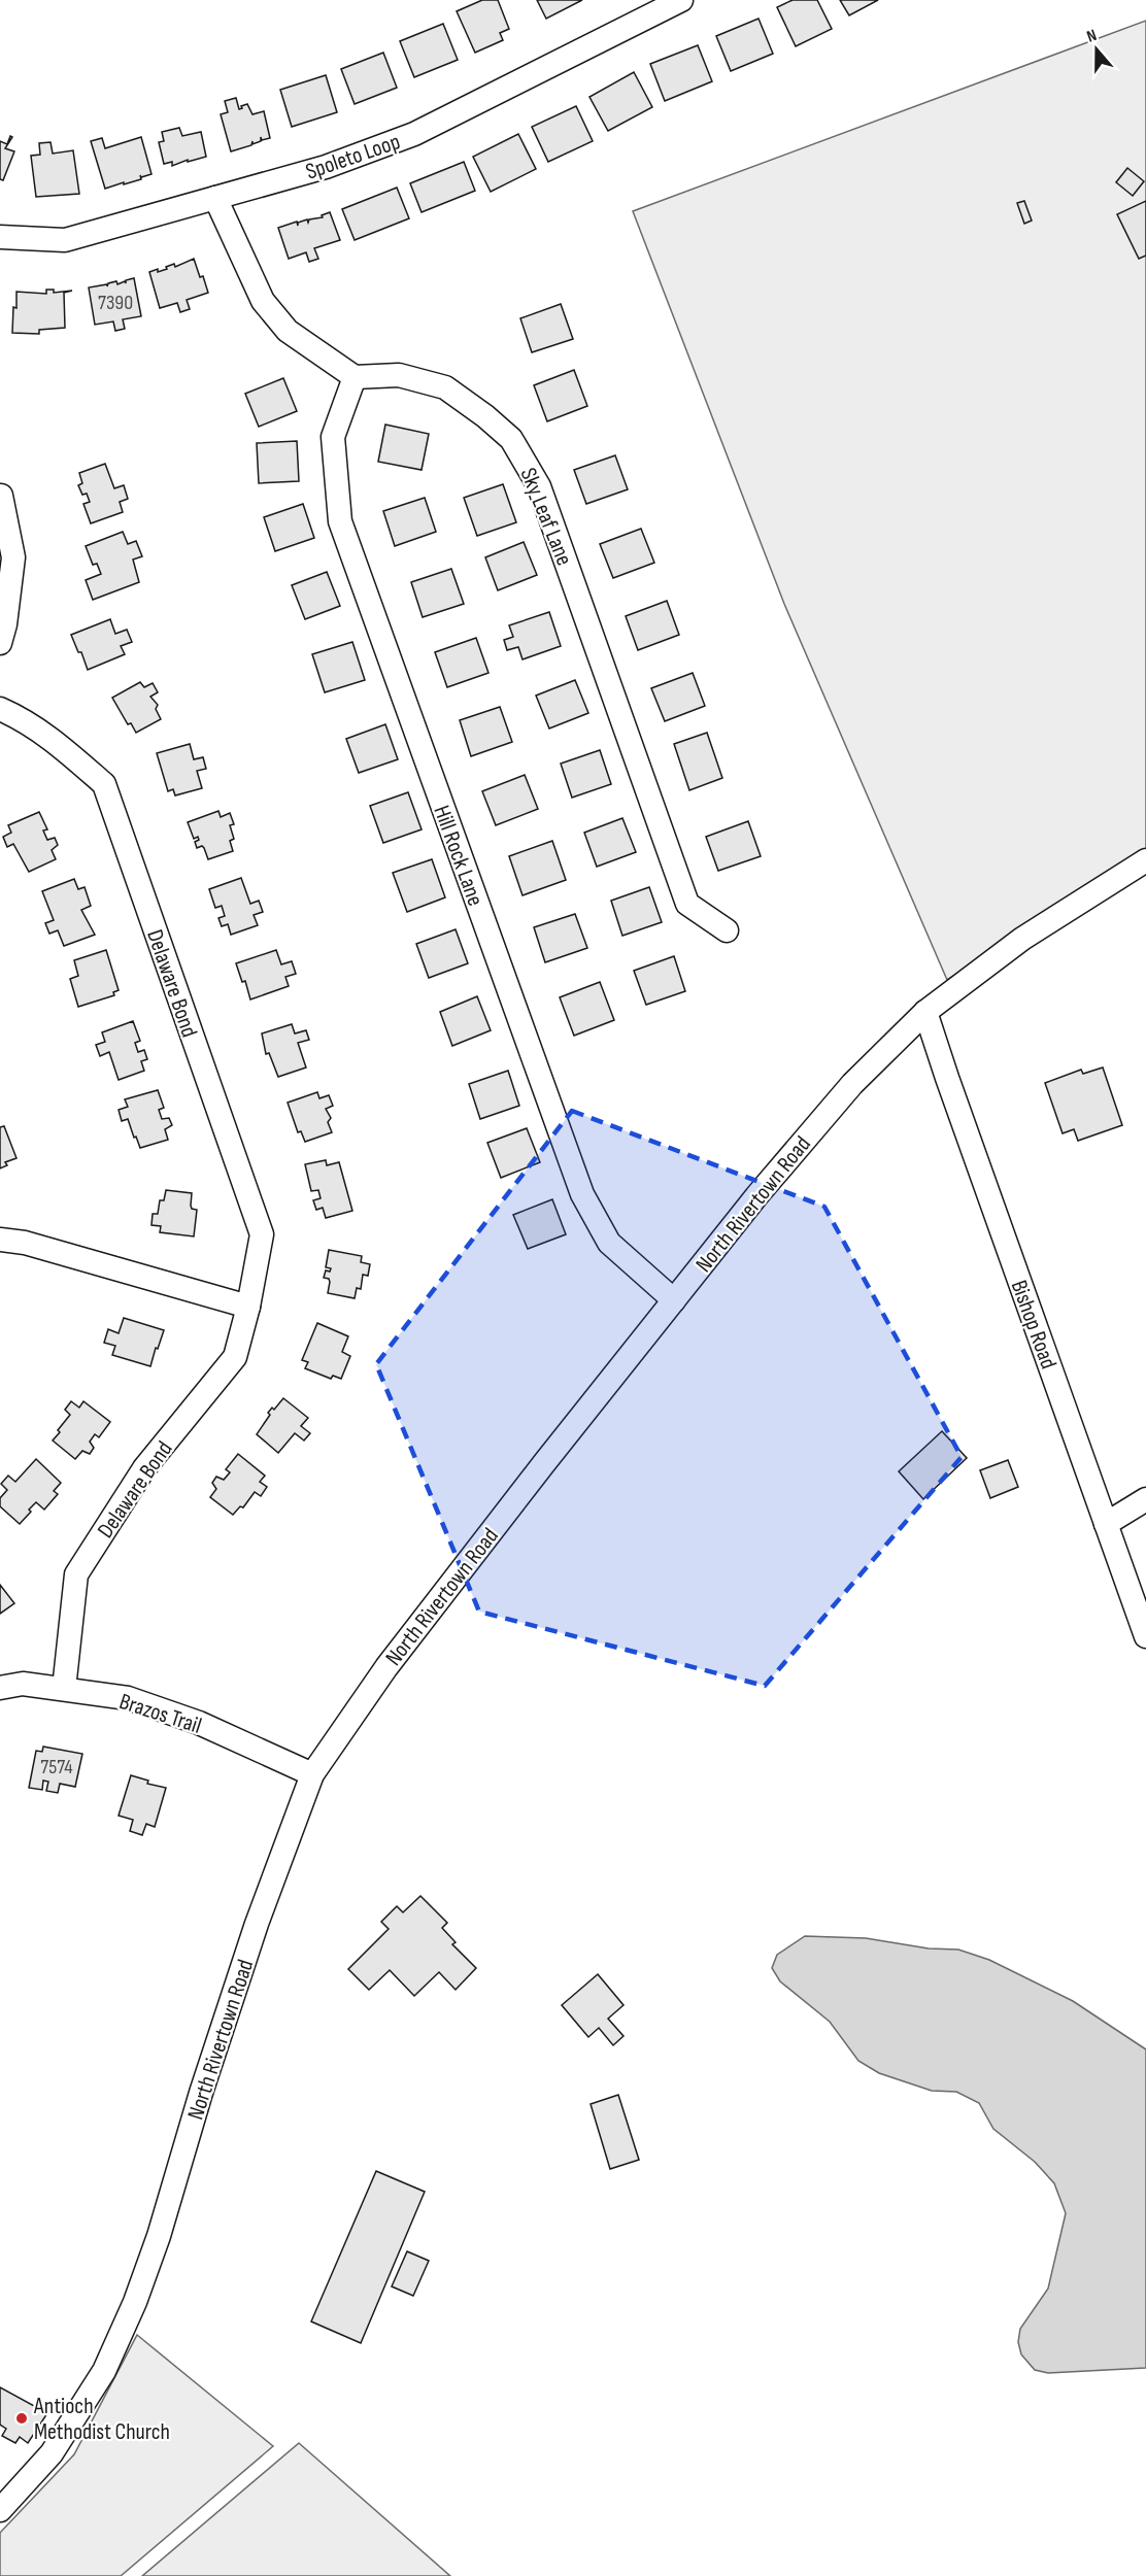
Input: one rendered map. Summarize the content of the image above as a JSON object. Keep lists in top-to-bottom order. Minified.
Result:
{"streets":{"street":["Spoleto Loop","Sky Leaf Lane","Hill Rock Lane","Delaware Bond","North Rivertown Road","Bishop Road","Brazos Trail"]},"crossings":[["Sky Leaf Lane","Hill Rock Lane"],["Hill Rock Lane","North Rivertown Road"],["Delaware Bond","Brazos Trail"],["North Rivertown Road","Bishop Road"],["North Rivertown Road","Brazos Trail"]],"places":["Antioch Methodist Church"],"house_numbers":["7390","7574"],"north":"top"}
